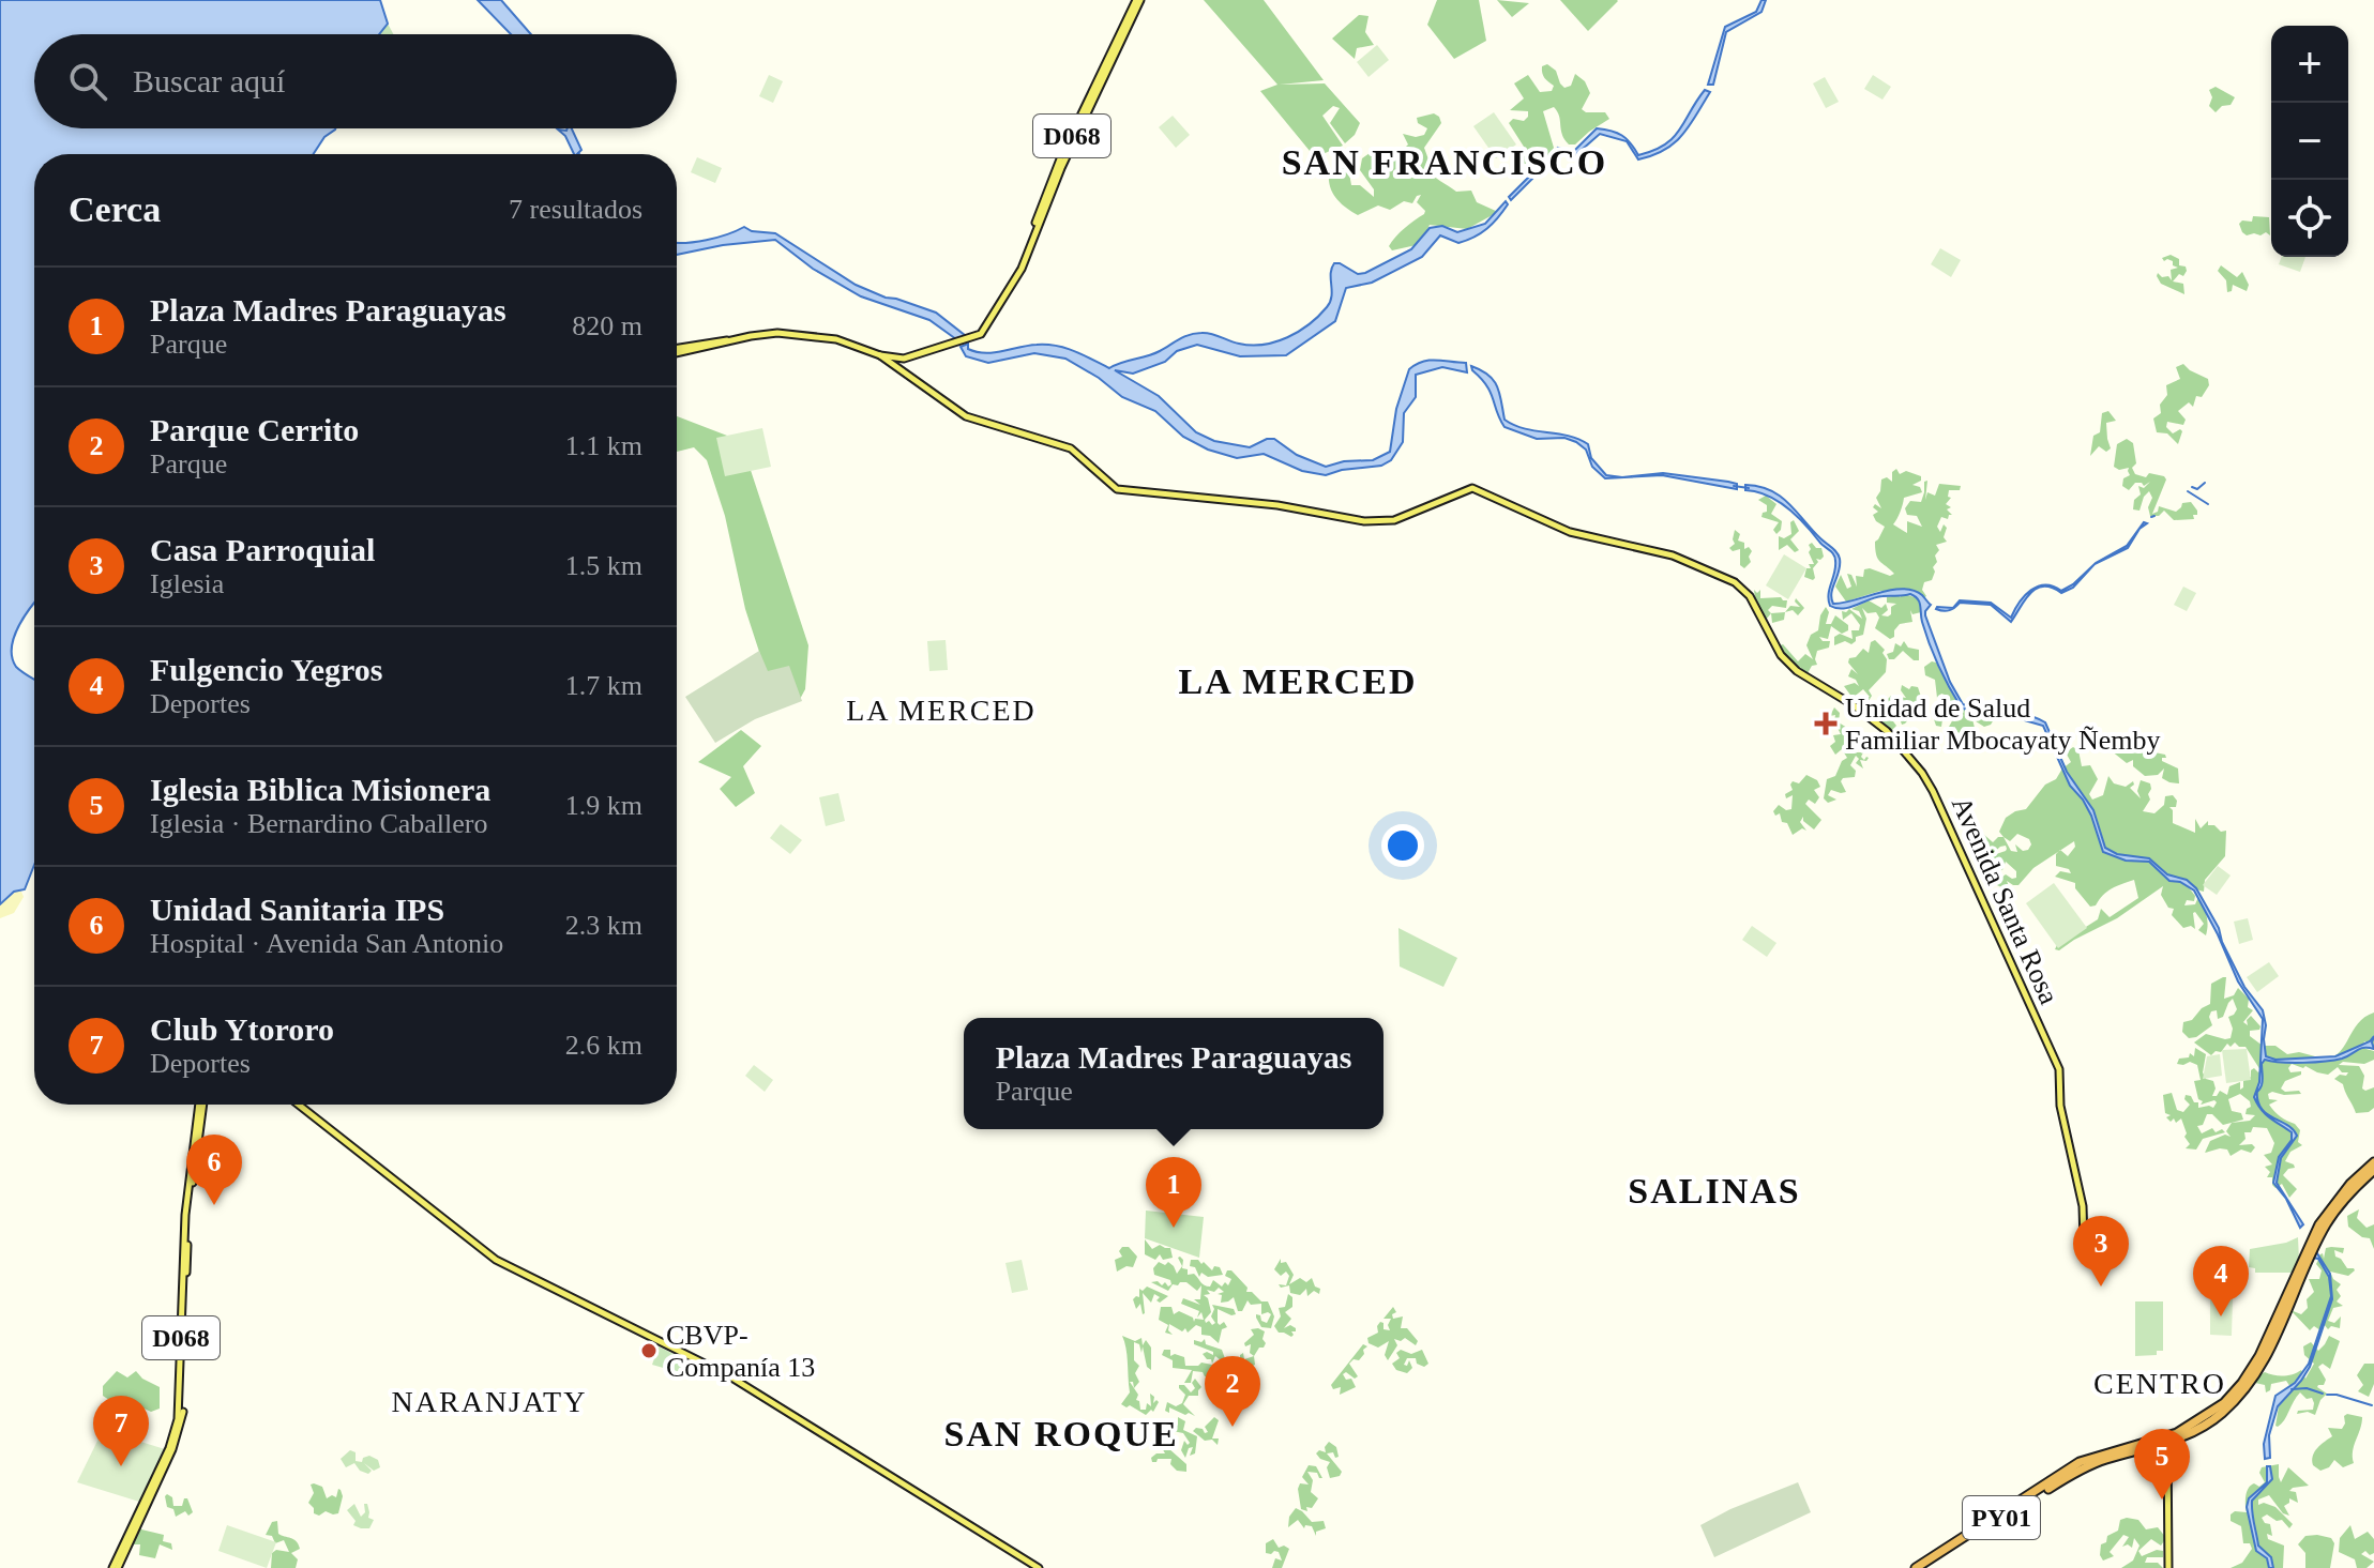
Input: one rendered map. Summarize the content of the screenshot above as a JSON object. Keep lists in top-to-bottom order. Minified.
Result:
{"streets":{"highway":["PY01"],"main road":["D068","Avenida Santa Rosa"]},"crossings":[["D068","Avenida Santa Rosa"]],"districts":["SAN FRANCISCO","LA MERCED","LA MERCED","SALINAS","CENTRO","NARANJATY","SAN ROQUE"],"places":{"health":["Unidad de Salud Familiar Mbocayaty Ñemby"],"other":["CBVP- Companía 13"]},"page":{"map_buttons":["+","−"],"search":"Buscar aquí","heading":["Cerca","7 resultados"],"list":[{"mark":"1","name":"Plaza Madres Paraguayas","note":"Parque","value":"820 m"},{"mark":"2","name":"Parque Cerrito","note":"Parque","value":"1.1 km"},{"mark":"3","name":"Casa Parroquial","note":"Iglesia","value":"1.5 km"},{"mark":"4","name":"Fulgencio Yegros","note":"Deportes","value":"1.7 km"},{"mark":"5","name":"Iglesia Biblica Misionera","note":"Iglesia · Bernardino Caballero","value":"1.9 km"},{"mark":"6","name":"Unidad Sanitaria IPS","note":"Hospital · Avenida San Antonio","value":"2.3 km"},{"mark":"7","name":"Club Ytororo","note":"Deportes","value":"2.6 km"}],"popup":["Plaza Madres Paraguayas","Parque"],"pins":["6","1","3","4","2","7","5"]}}
